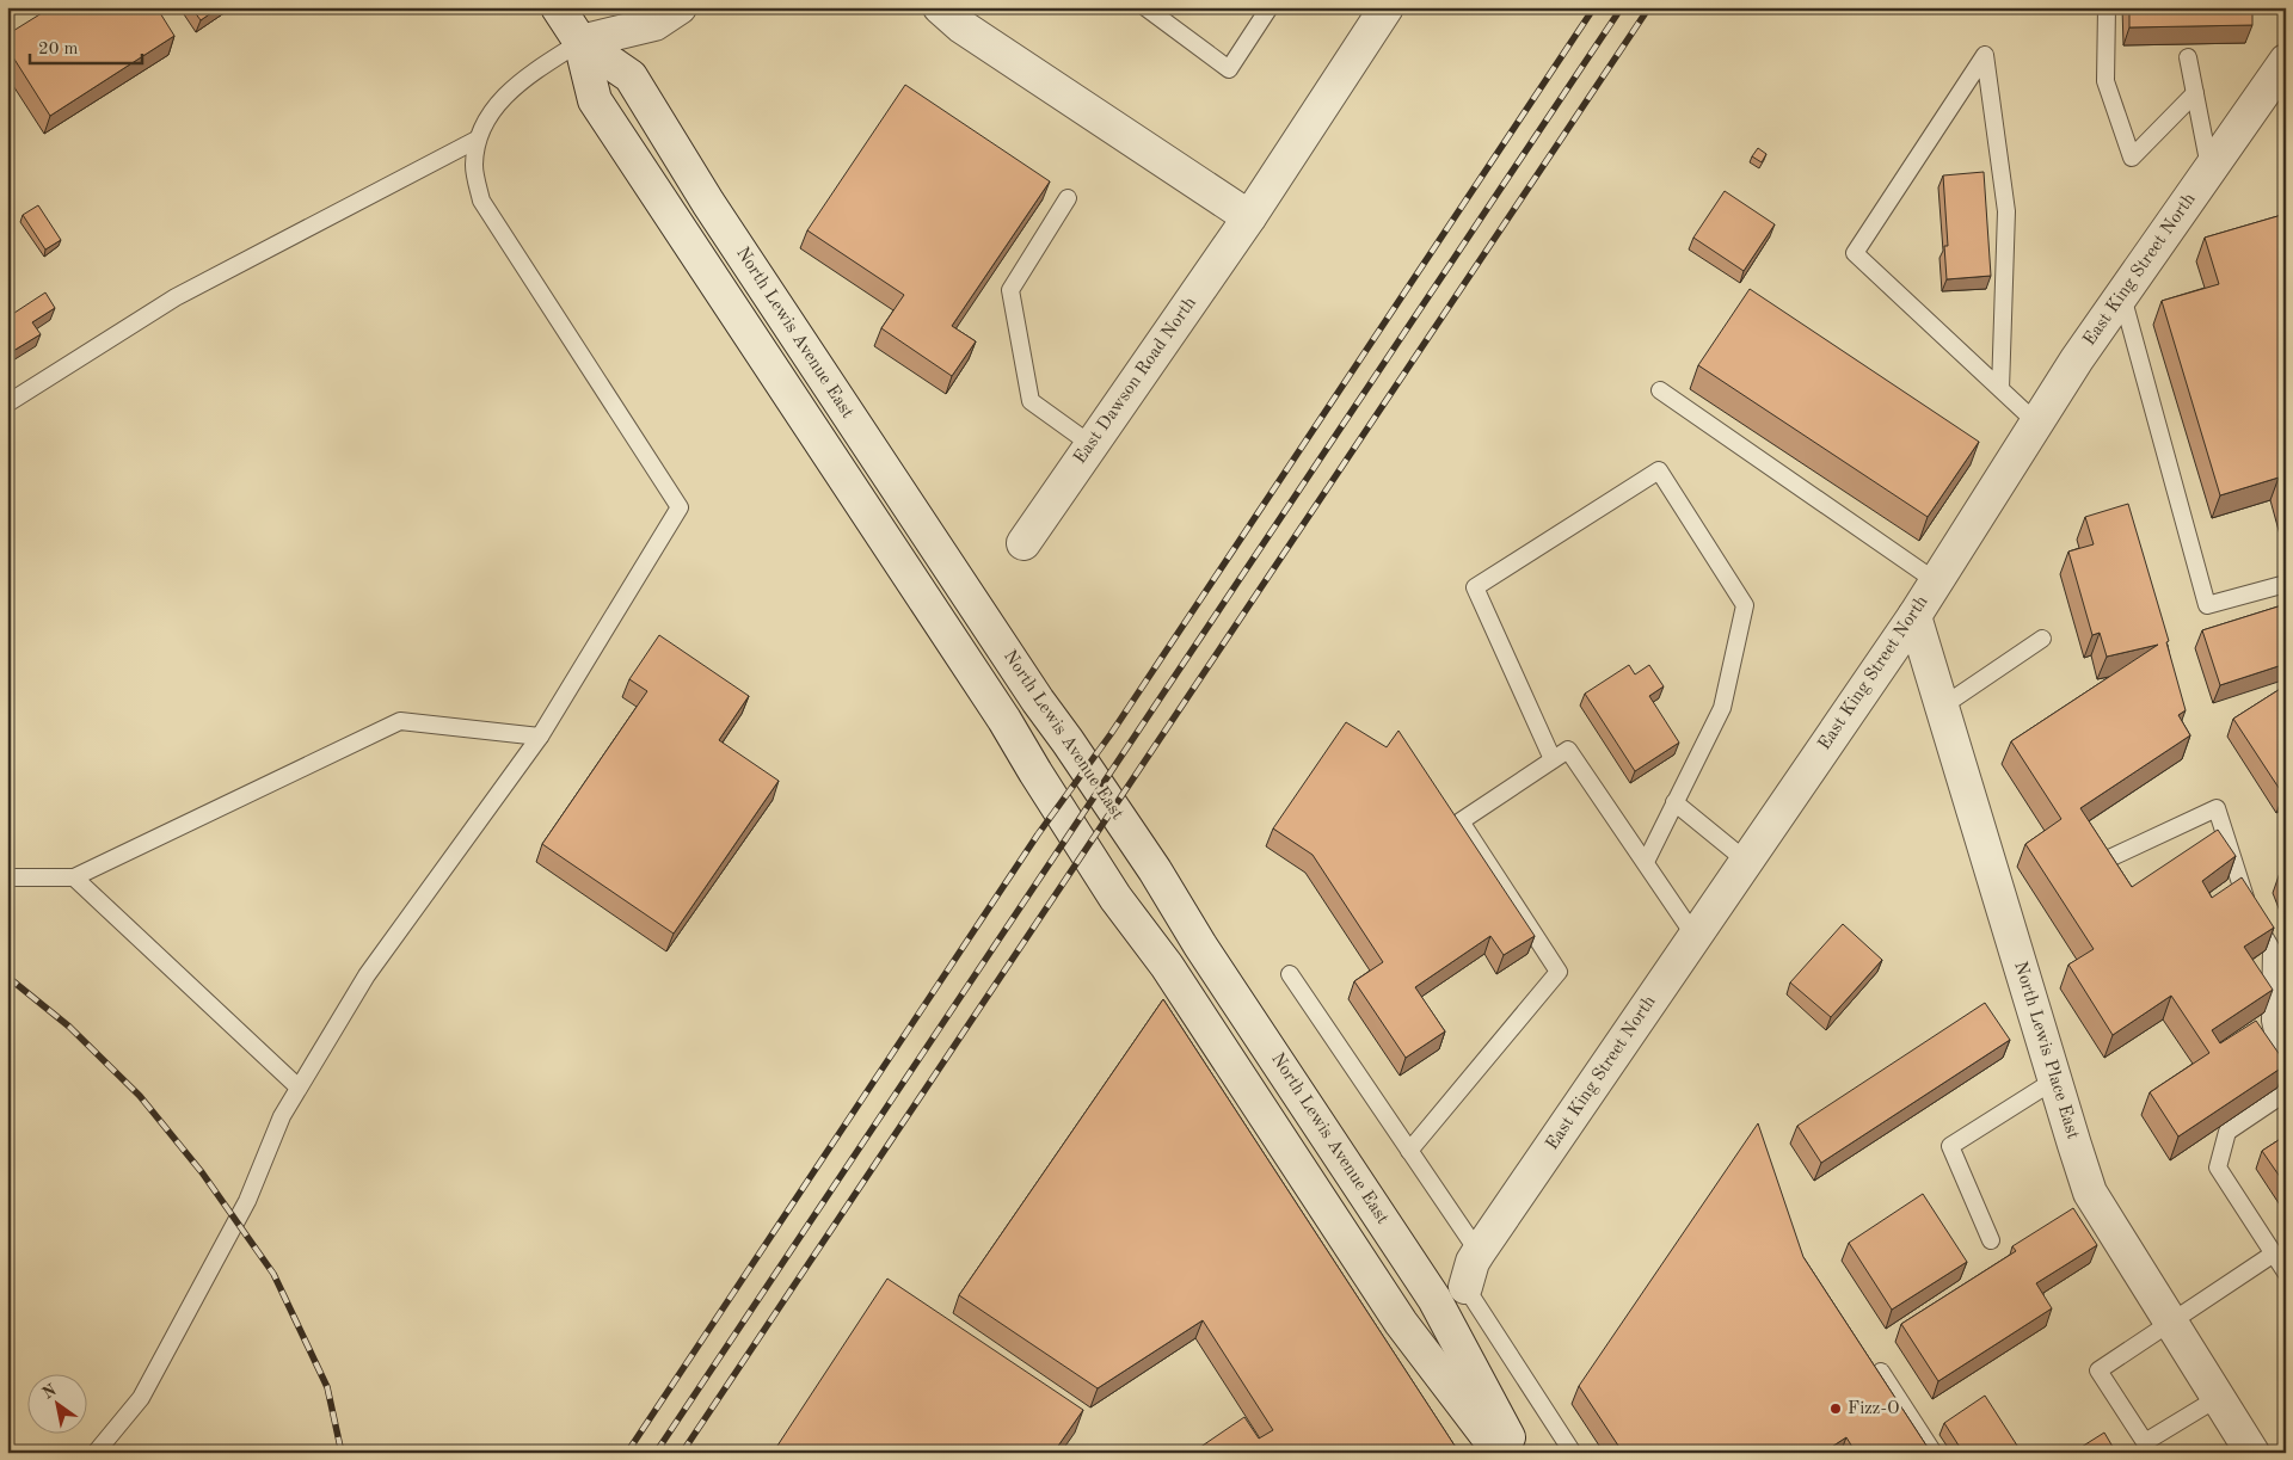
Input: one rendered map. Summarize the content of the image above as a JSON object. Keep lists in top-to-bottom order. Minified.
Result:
{"streets":{"street":["East King Street North","North Lewis Avenue East","East Dawson Road North","North Lewis Place East"]},"crossings":[["East King Street North","North Lewis Place East"]],"places":["Fizz-O"],"scale_bar":"20 m","north":"top left"}
